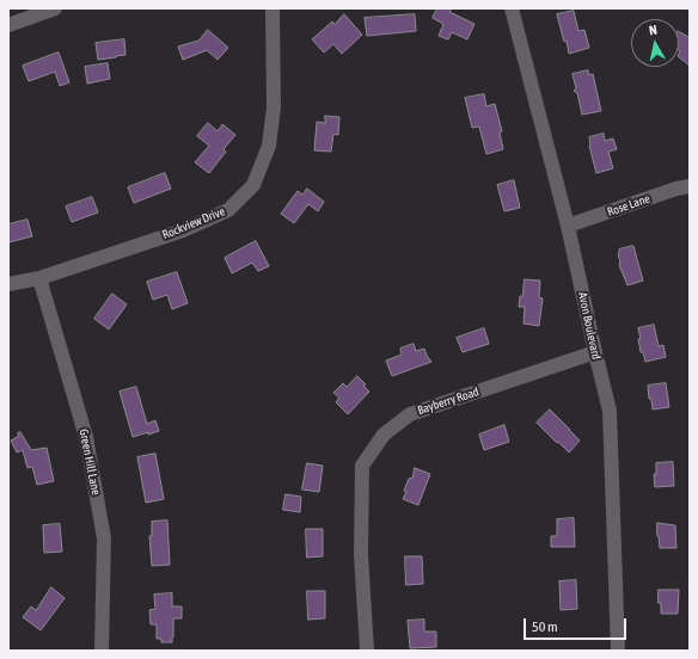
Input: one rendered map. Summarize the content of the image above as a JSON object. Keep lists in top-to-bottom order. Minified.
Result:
{"streets":{"street":["Rose Lane","Rockview Drive","Avon Boulevard","Bayberry Road","Green Hill Lane"]},"crossings":[["Rose Lane","Avon Boulevard"],["Rockview Drive","Green Hill Lane"],["Avon Boulevard","Bayberry Road"]],"scale_bar":"50 m","north":"top"}
